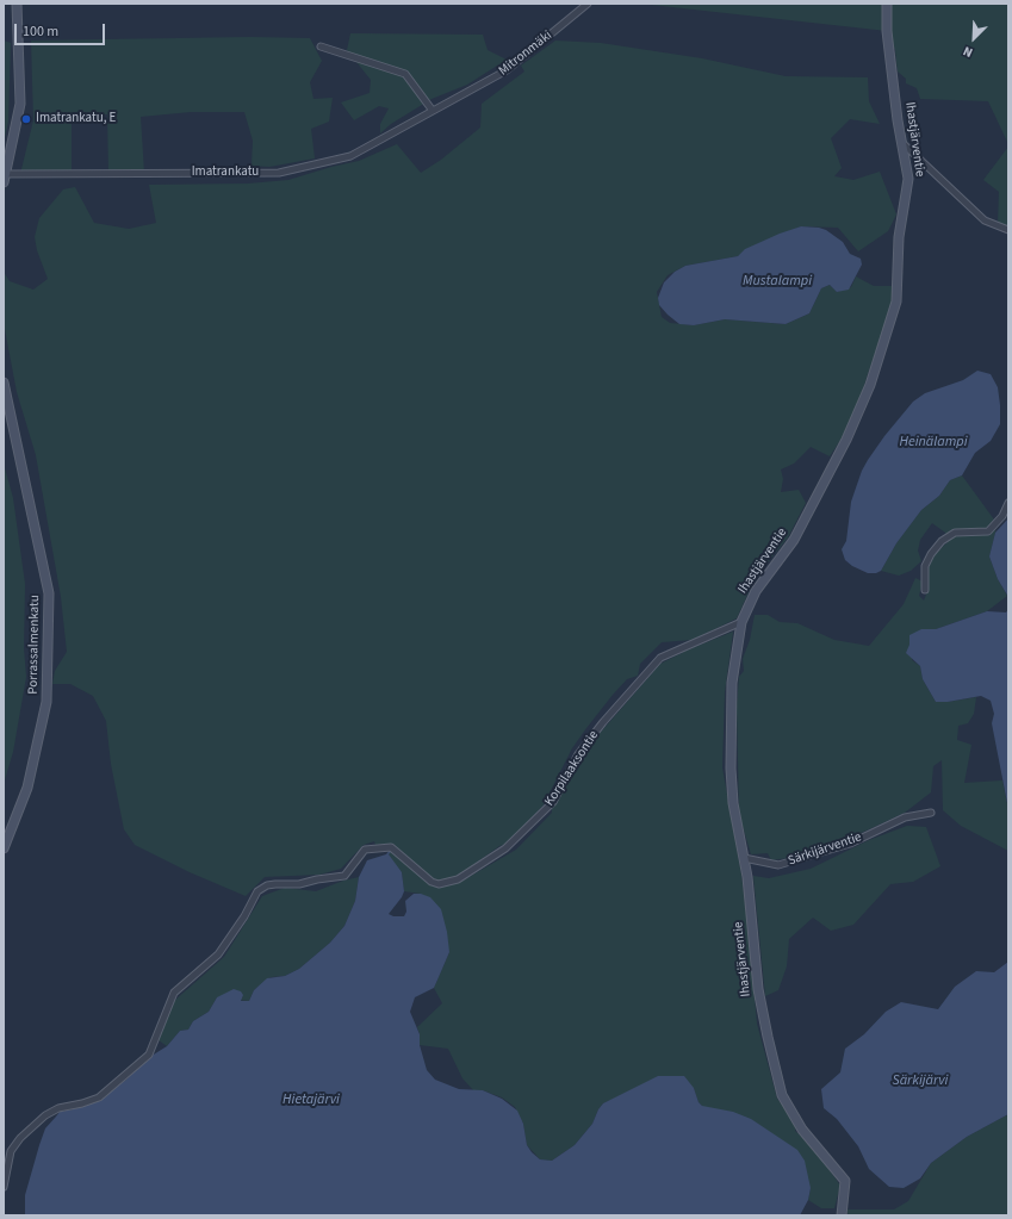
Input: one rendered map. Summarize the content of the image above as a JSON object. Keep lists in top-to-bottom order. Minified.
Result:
{"streets":{"street":["Mitronmäki","Ihastjärventie","Imatrankatu","Porrassalmenkatu","Korpilaaksontie","Särkijärventie"]},"crossings":[["Mitronmäki","Imatrankatu"],["Ihastjärventie","Korpilaaksontie"],["Ihastjärventie","Särkijärventie"]],"water":["Mustalampi","Heinälampi","Särkijärvi","Hietajärvi"],"places":["Imatrankatu, E"],"scale_bar":"100 m","north":"bottom left"}
